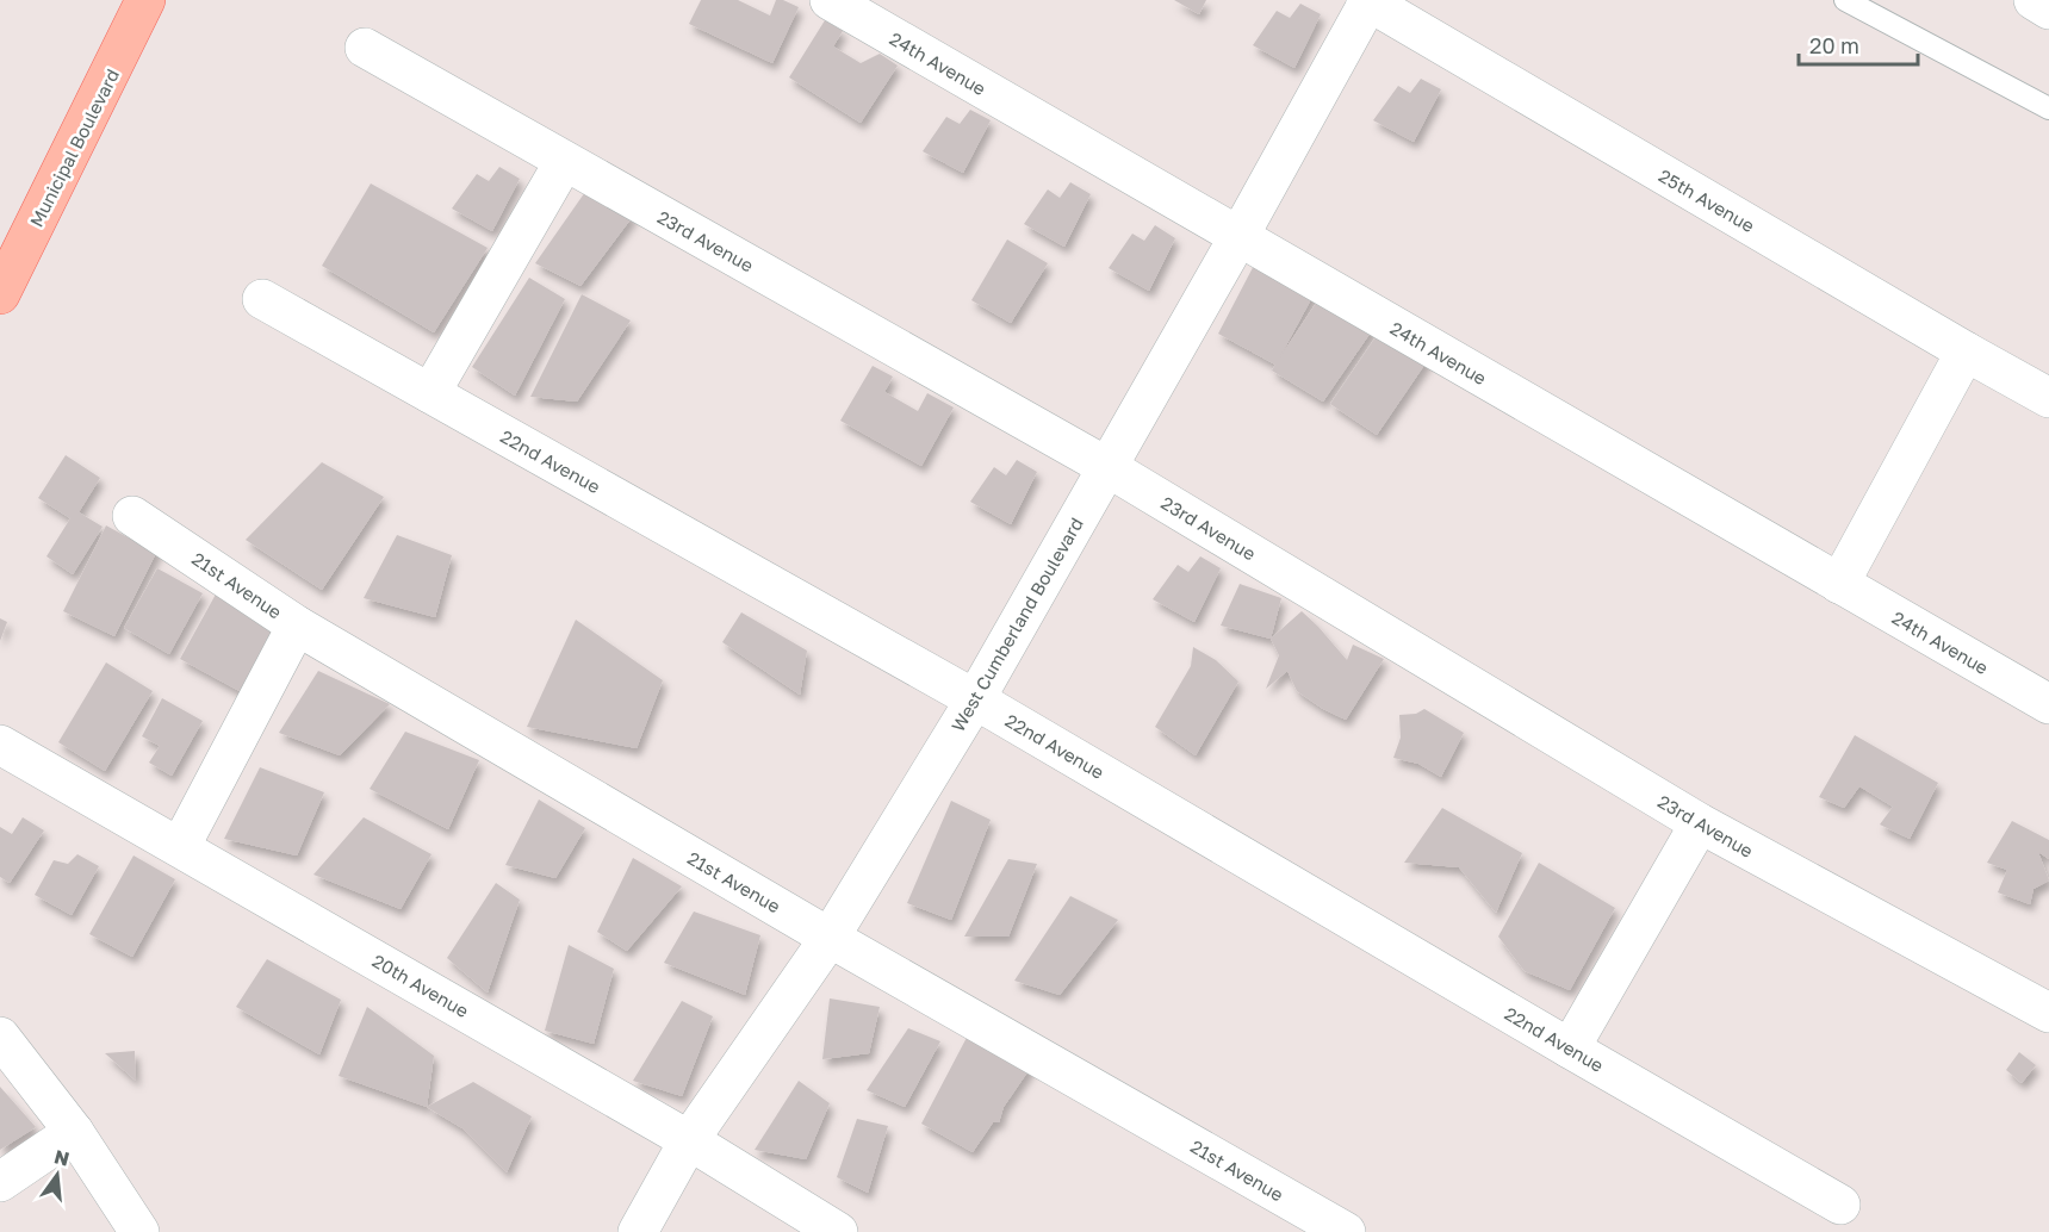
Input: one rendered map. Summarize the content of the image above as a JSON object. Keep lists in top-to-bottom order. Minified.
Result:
{"streets":{"main road":["Municipal Boulevard"],"street":["24th Avenue","25th Avenue","23rd Avenue","22nd Avenue","21st Avenue","West Cumberland Boulevard","20th Avenue"]},"crossings":[["24th Avenue","West Cumberland Boulevard"],["25th Avenue","West Cumberland Boulevard"],["23rd Avenue","West Cumberland Boulevard"],["22nd Avenue","West Cumberland Boulevard"],["21st Avenue","West Cumberland Boulevard"],["West Cumberland Boulevard","20th Avenue"]],"scale_bar":"20 m","north":"top"}
